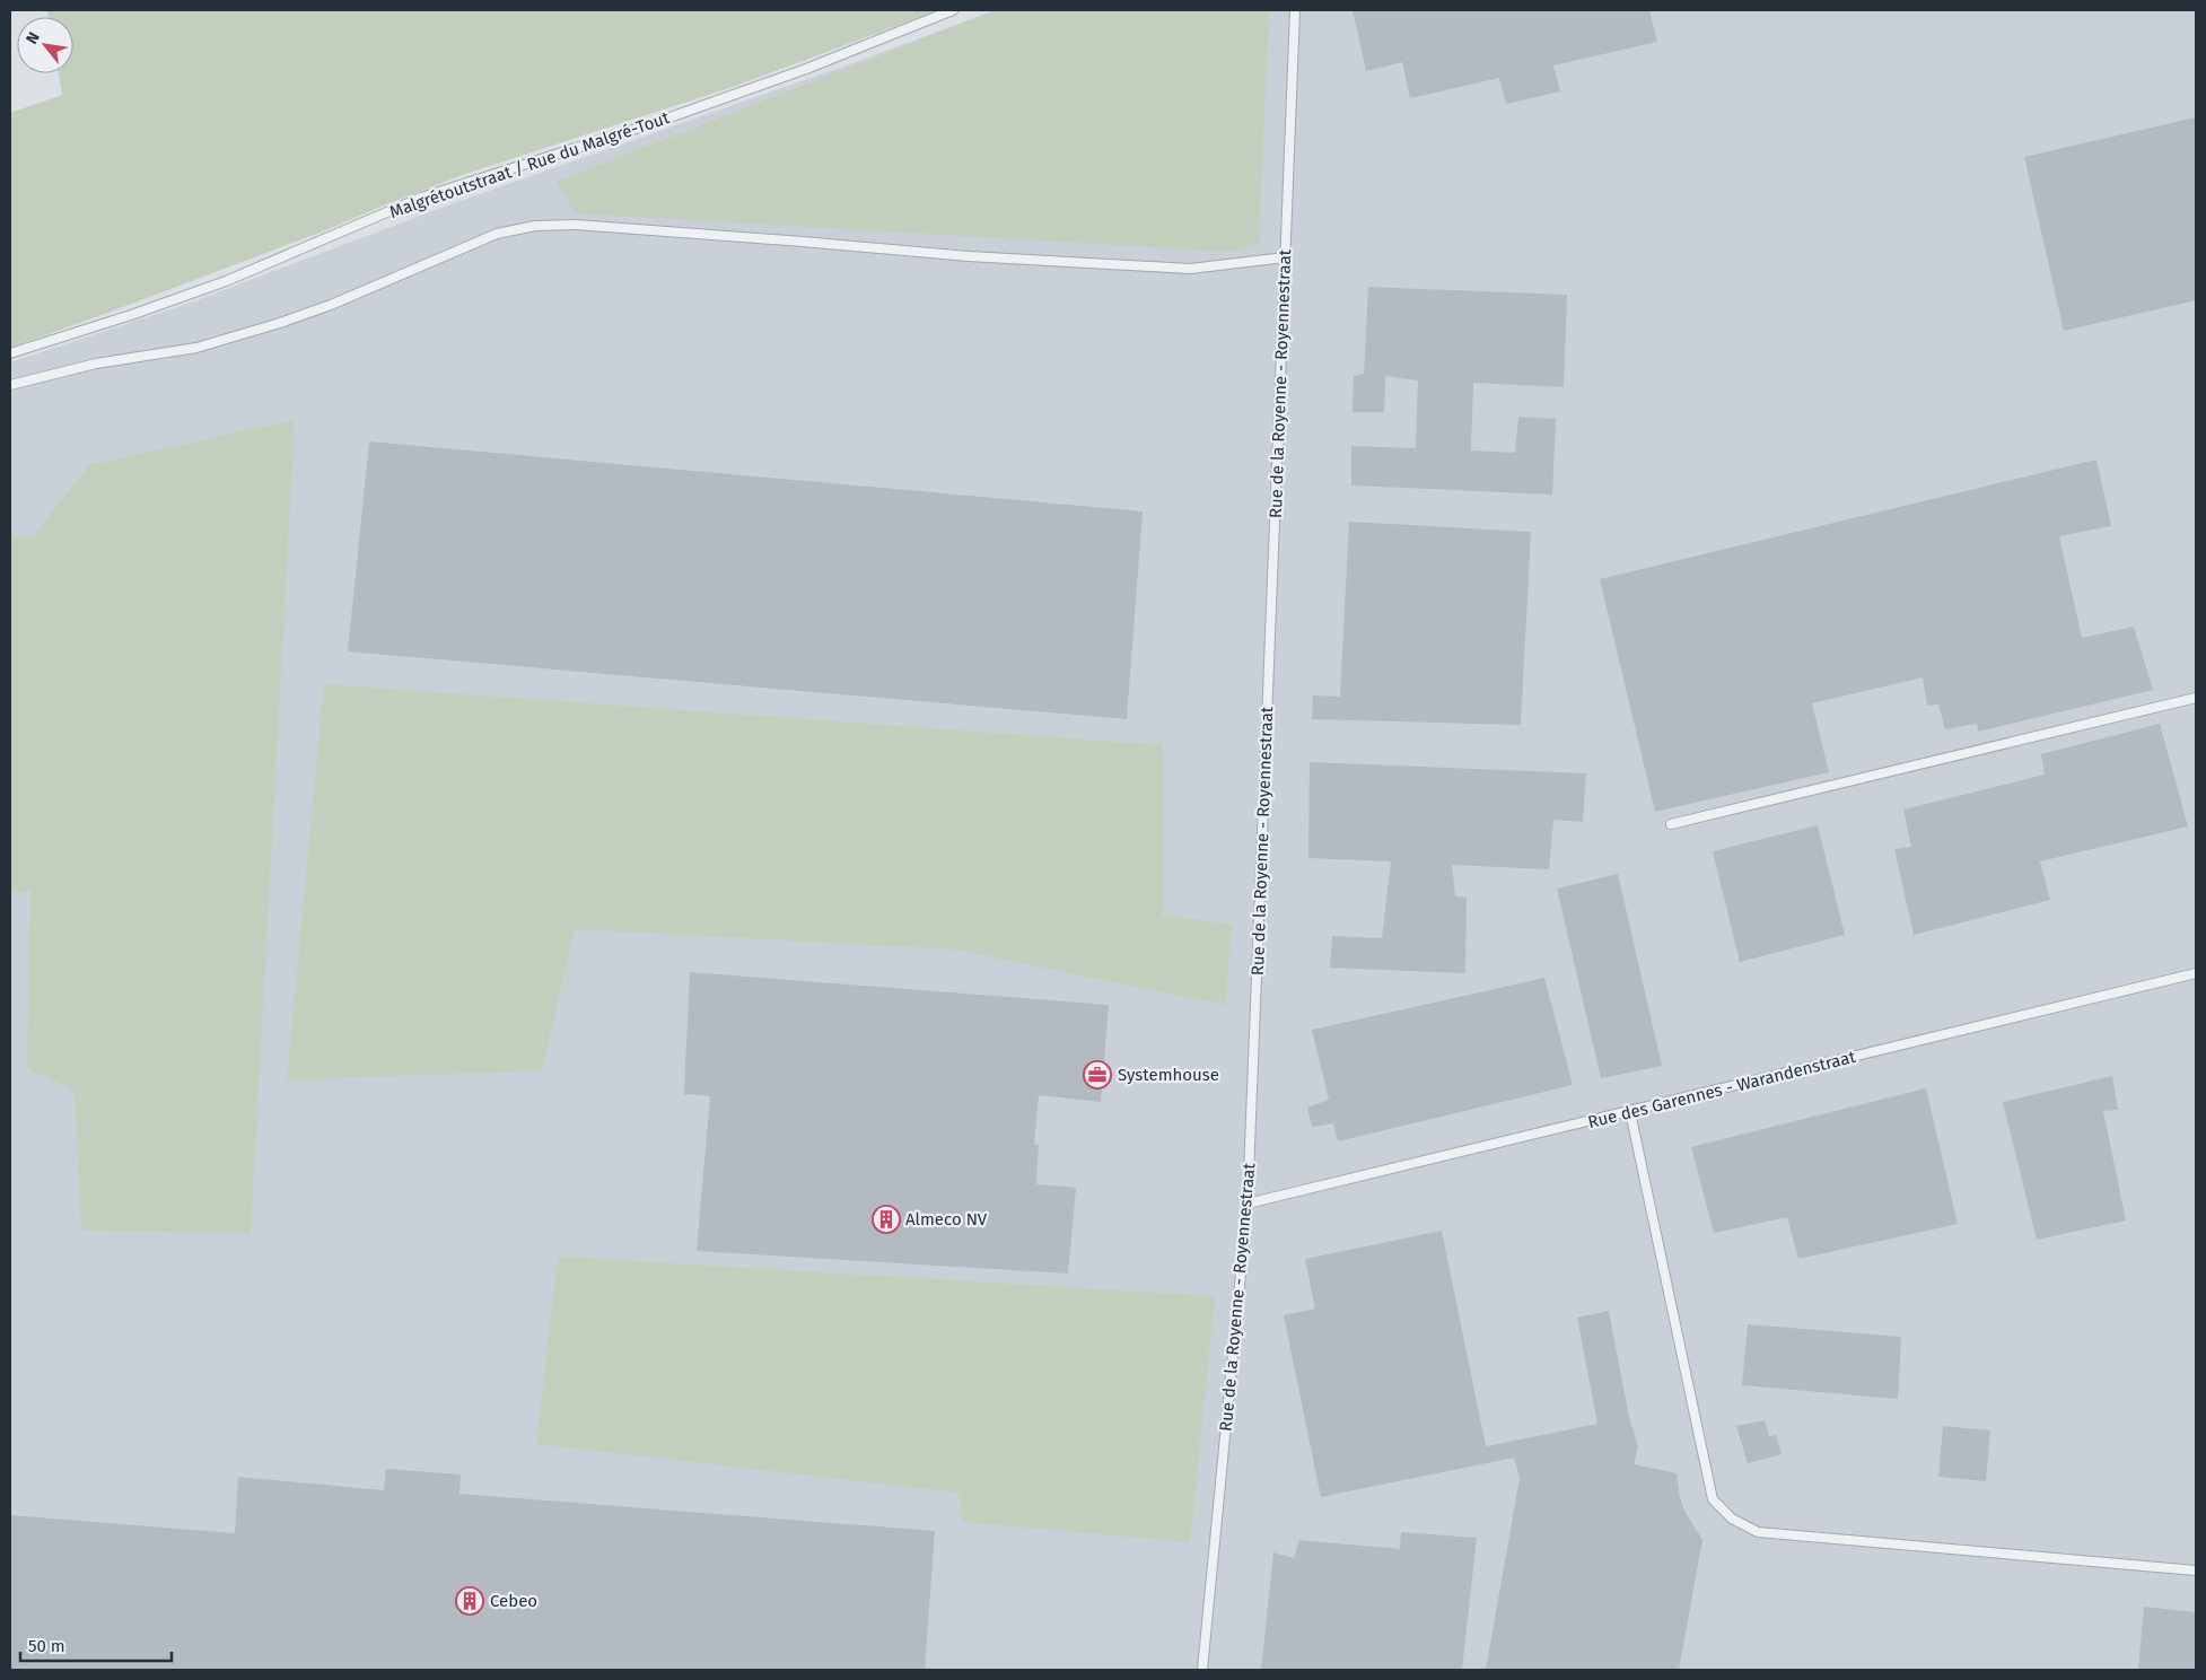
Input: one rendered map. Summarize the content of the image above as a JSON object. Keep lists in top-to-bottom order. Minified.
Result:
{"streets":{"lane":["Malgrétoutstraat / Rue du Malgré-Tout","Rue de la Royenne - Royennestraat","Rue des Garennes - Warandenstraat"]},"crossings":[["Rue de la Royenne - Royennestraat","Rue des Garennes - Warandenstraat"]],"places":{"office":["Systemhouse"],"building":["Almeco NV","Cebeo"]},"scale_bar":"50 m","north":"top left"}
